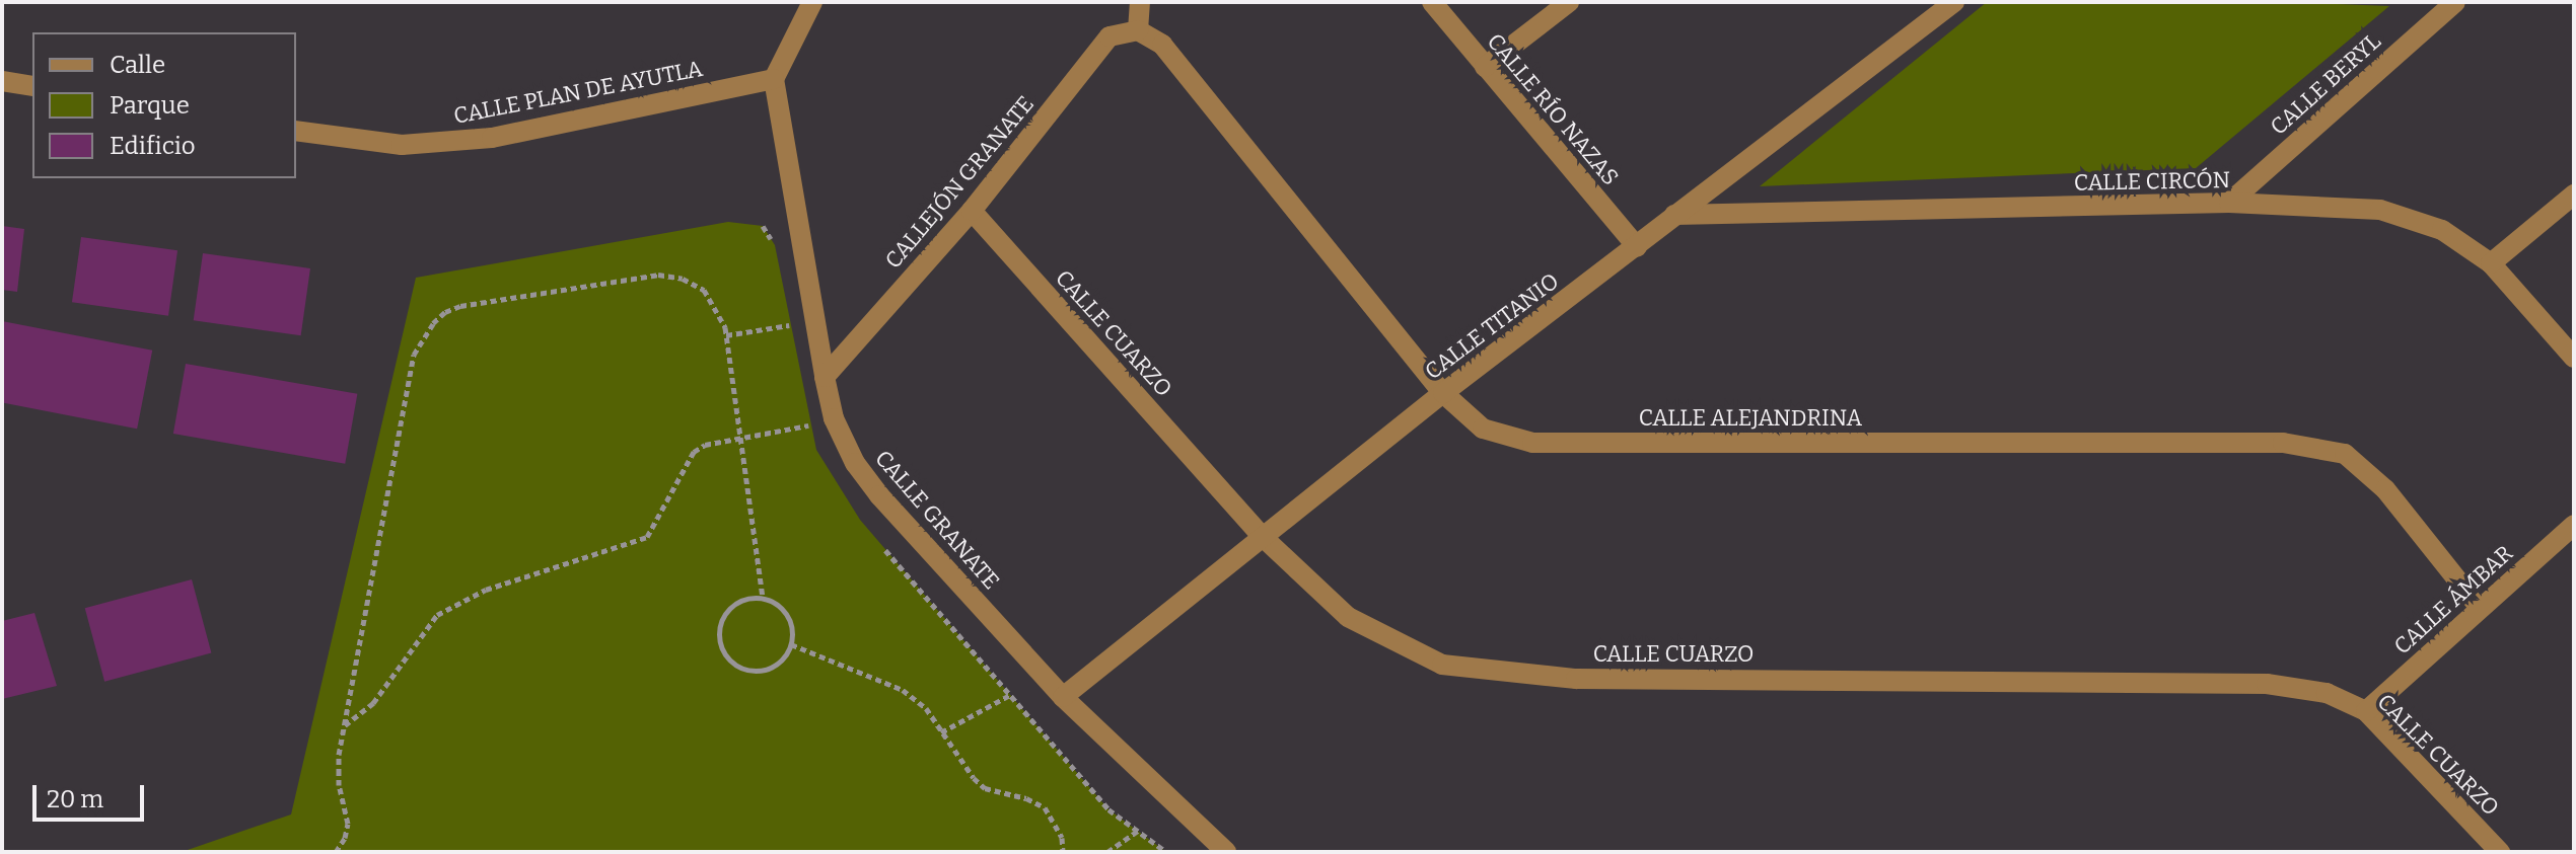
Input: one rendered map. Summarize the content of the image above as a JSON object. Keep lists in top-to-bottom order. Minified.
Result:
{"streets":{"street":["CALLE BERYL","CALLE PLAN DE AYUTLA","CALLE RÍO NAZAS","CALLE CIRCÓN","CALLEJÓN GRANATE","CALLE TITANIO","CALLE CUARZO","CALLE ALEJANDRINA","CALLE GRANATE","CALLE ÁMBAR"]},"crossings":[["CALLE BERYL","CALLE CIRCÓN"],["CALLE PLAN DE AYUTLA","CALLE GRANATE"],["CALLE RÍO NAZAS","CALLE TITANIO"],["CALLE CIRCÓN","CALLE TITANIO"],["CALLEJÓN GRANATE","CALLE CUARZO"],["CALLEJÓN GRANATE","CALLE ALEJANDRINA"],["CALLEJÓN GRANATE","CALLE GRANATE"],["CALLE TITANIO","CALLE CUARZO"],["CALLE TITANIO","CALLE ALEJANDRINA"],["CALLE TITANIO","CALLE GRANATE"],["CALLE CUARZO","CALLE ÁMBAR"],["CALLE ALEJANDRINA","CALLE ÁMBAR"]],"legend":["Calle","Parque","Edificio"],"scale_bar":"20 m"}
